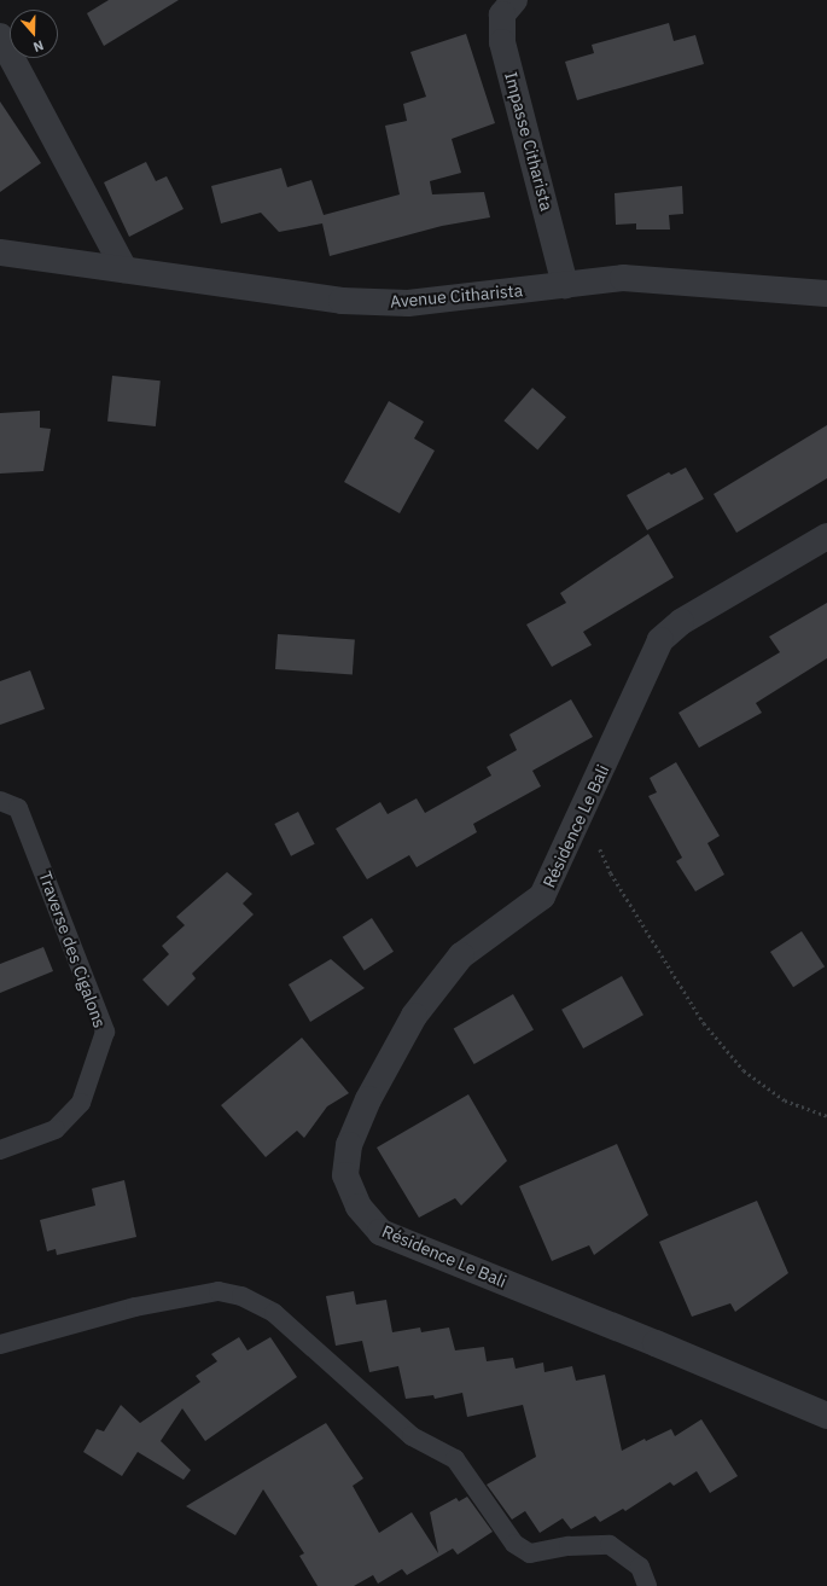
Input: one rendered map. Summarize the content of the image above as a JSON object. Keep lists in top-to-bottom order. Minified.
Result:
{"streets":{"street":["Impasse Citharista","Avenue Citharista","Résidence Le Bali"],"lane":["Traverse des Cigalons"]},"crossings":[["Impasse Citharista","Avenue Citharista"]],"north":"bottom"}
